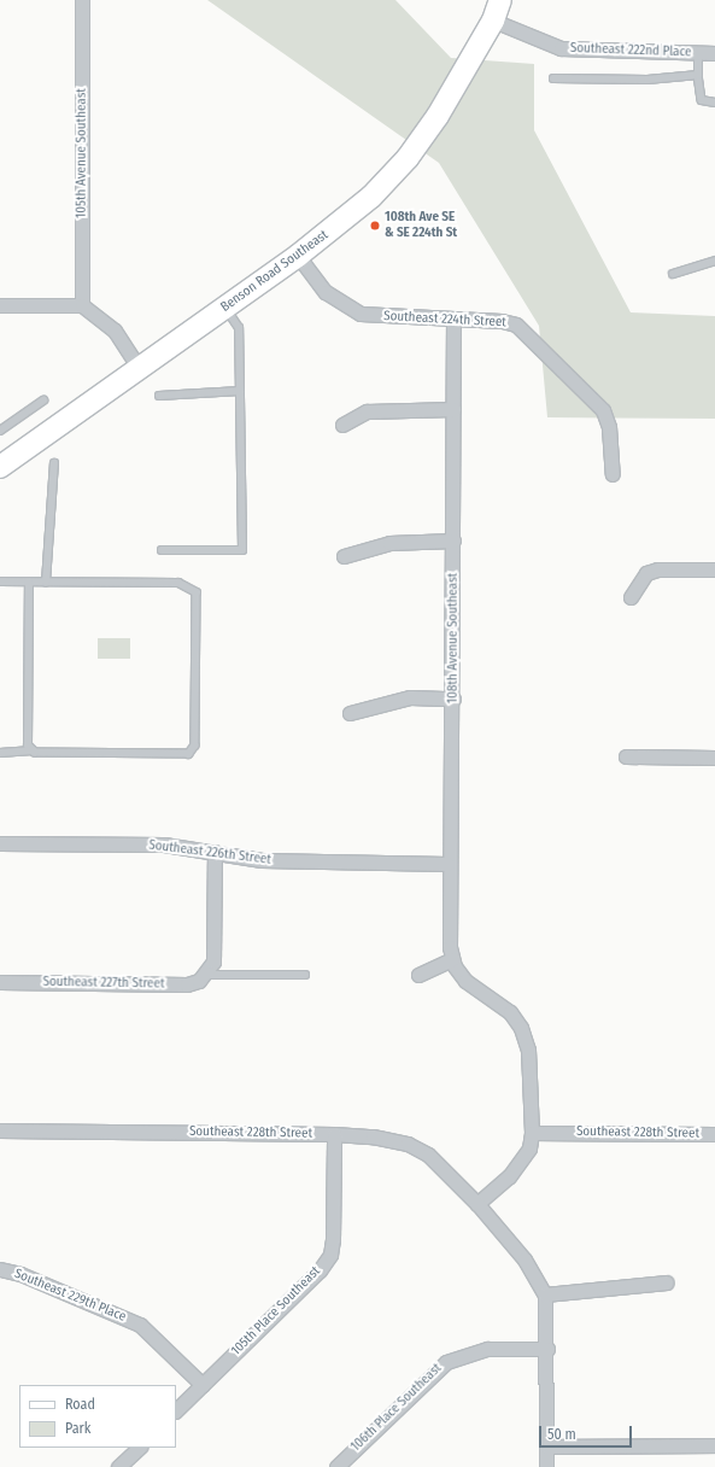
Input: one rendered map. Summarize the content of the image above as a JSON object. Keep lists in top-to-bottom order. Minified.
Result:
{"streets":{"main road":["Benson Road Southeast"],"street":["Southeast 222nd Place","105th Avenue Southeast","Southeast 224th Street","108th Avenue Southeast","Southeast 226th Street","Southeast 227th Street","Southeast 228th Street","Southeast 229th Place","105th Place Southeast","106th Place Southeast"]},"crossings":[["Southeast 222nd Place","Benson Road Southeast"],["Benson Road Southeast","Southeast 224th Street"],["Southeast 224th Street","108th Avenue Southeast"],["108th Avenue Southeast","Southeast 226th Street"],["108th Avenue Southeast","Southeast 228th Street"],["Southeast 228th Street","105th Place Southeast"],["Southeast 229th Place","105th Place Southeast"]],"places":["108th Ave SE & SE 224th St"],"legend":["Road","Park"],"scale_bar":"50 m"}
